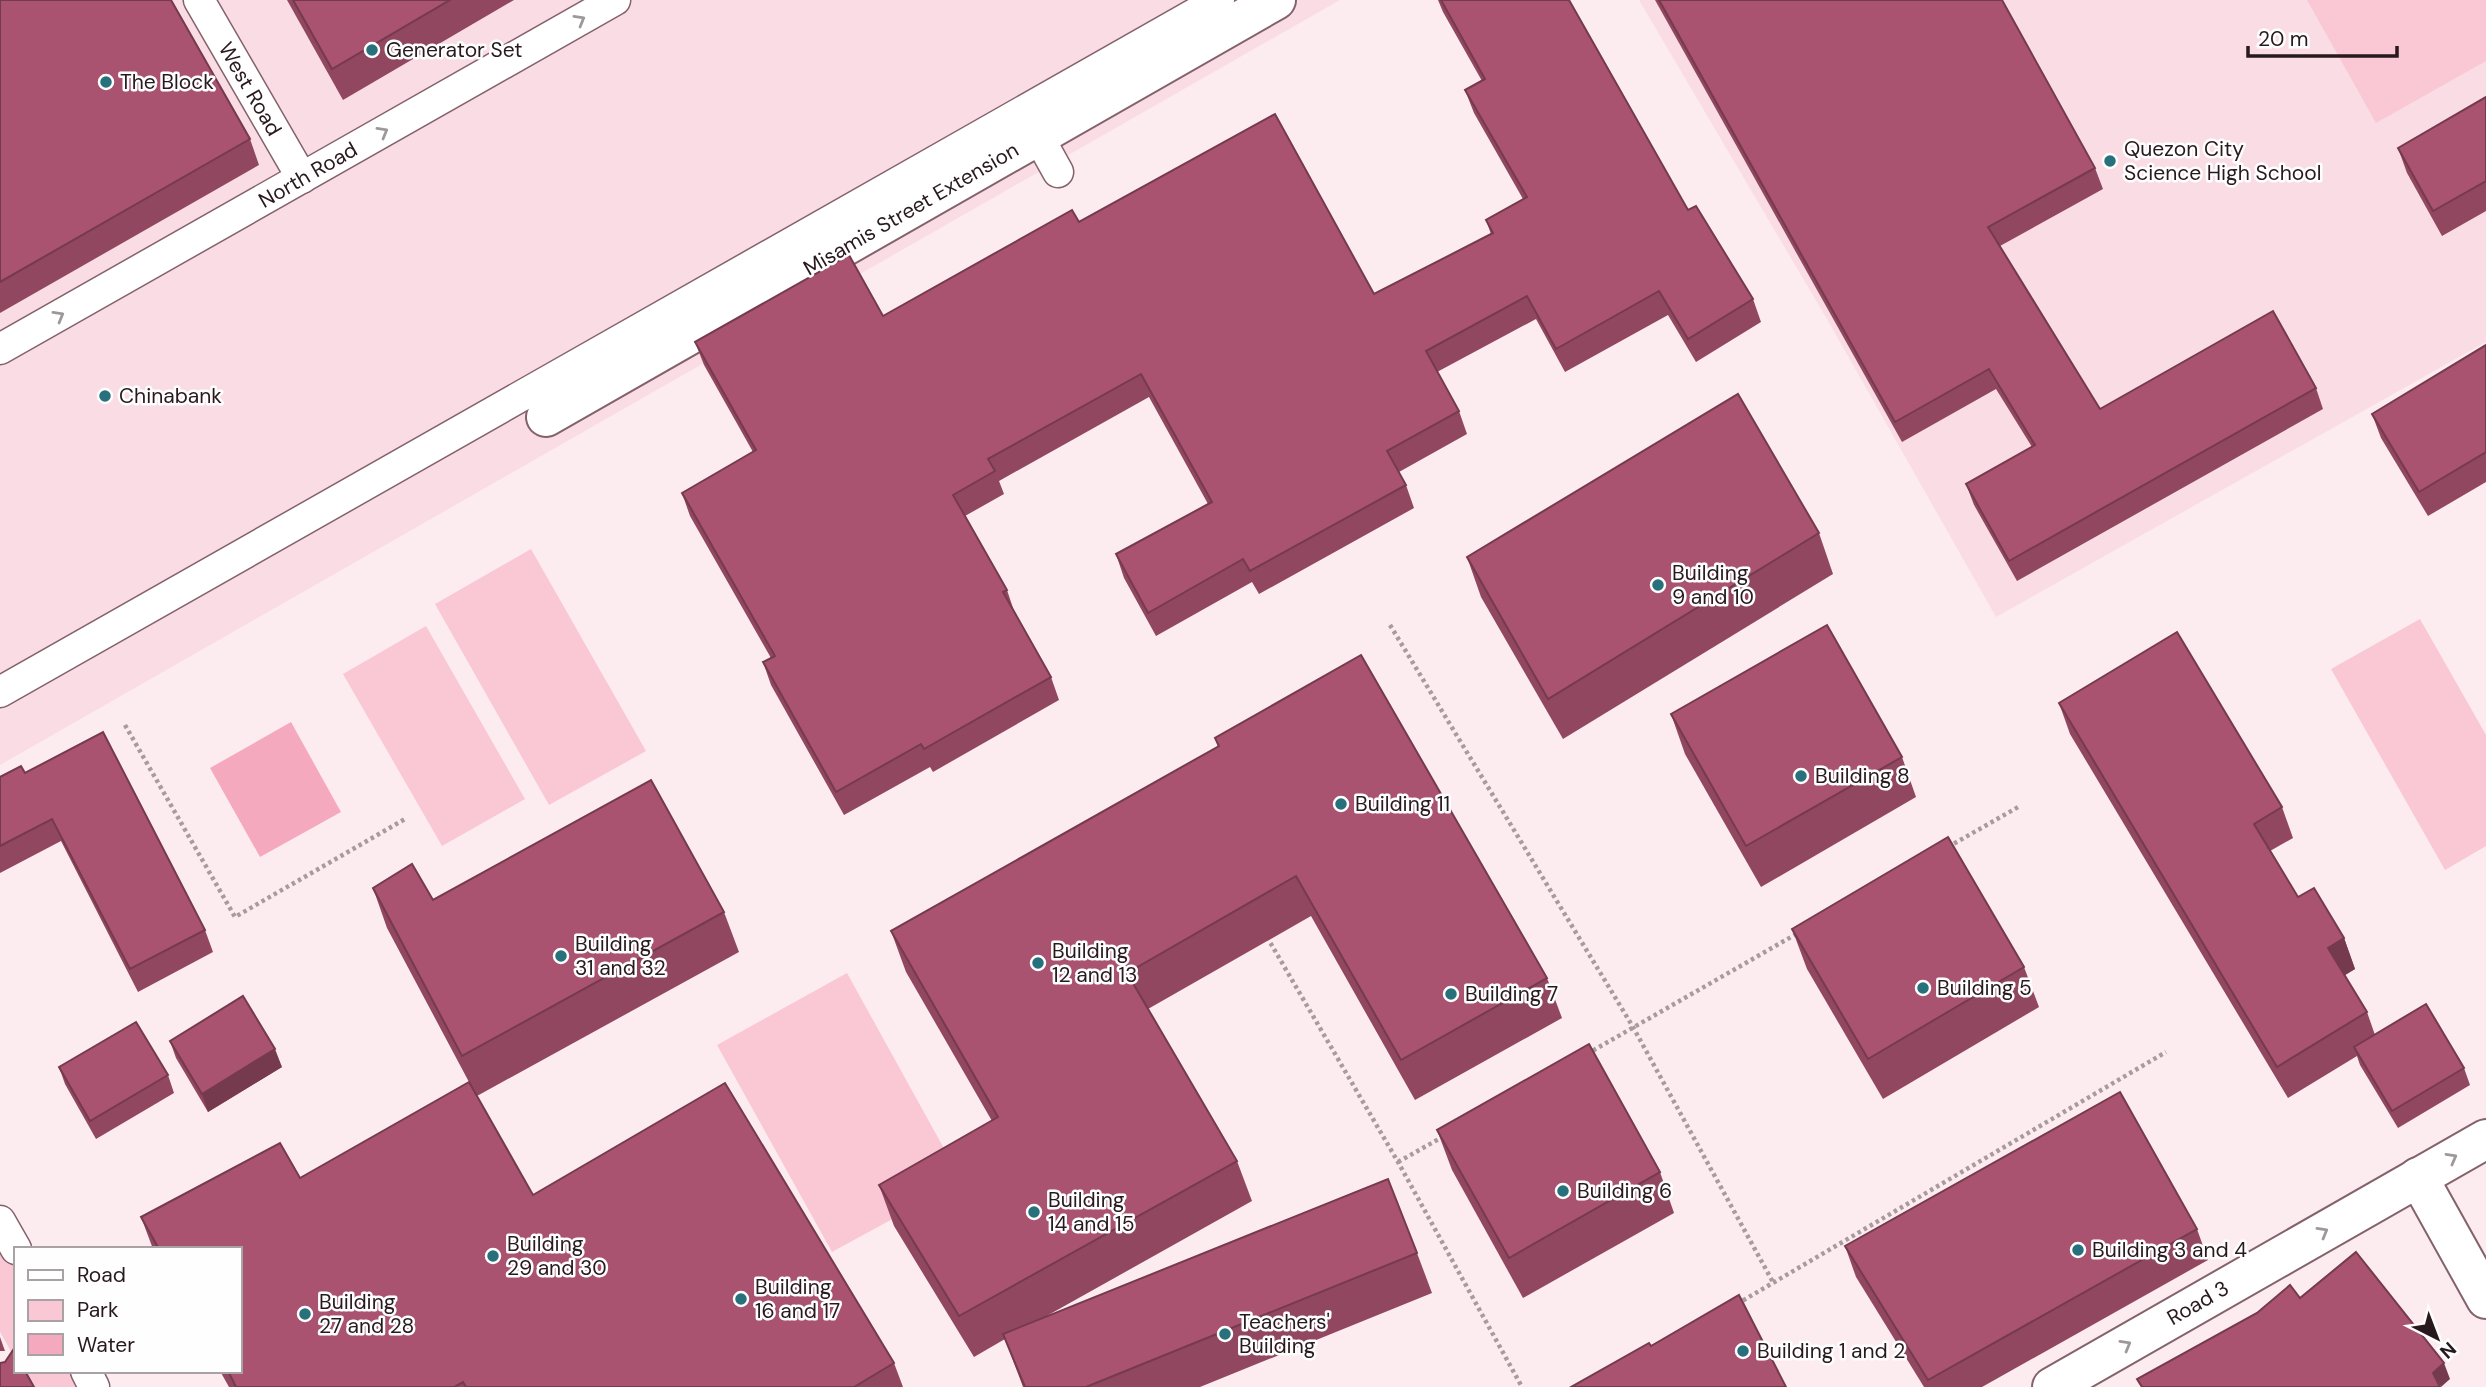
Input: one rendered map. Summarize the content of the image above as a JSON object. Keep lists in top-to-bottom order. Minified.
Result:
{"streets":{"street":["Misamis Street Extension","Road 3"],"lane":["West Road","North Road"]},"crossings":[["West Road","North Road"]],"one_way":["North Road","Road 3"],"places":["Generator Set","The Block","Quezon City Science High School","Chinabank","Building 9 and 10","Building 8","Building 11","Building 31 and 32","Building 12 and 13","Building 5","Building 7","Building 6","Building 14 and 15","Building 3 and 4","Building 29 and 30","Building 16 and 17","Building 27 and 28","Teachers' Building","Building 1 and 2"],"legend":["Road","Park","Water"],"scale_bar":"20 m","north":"bottom right"}
